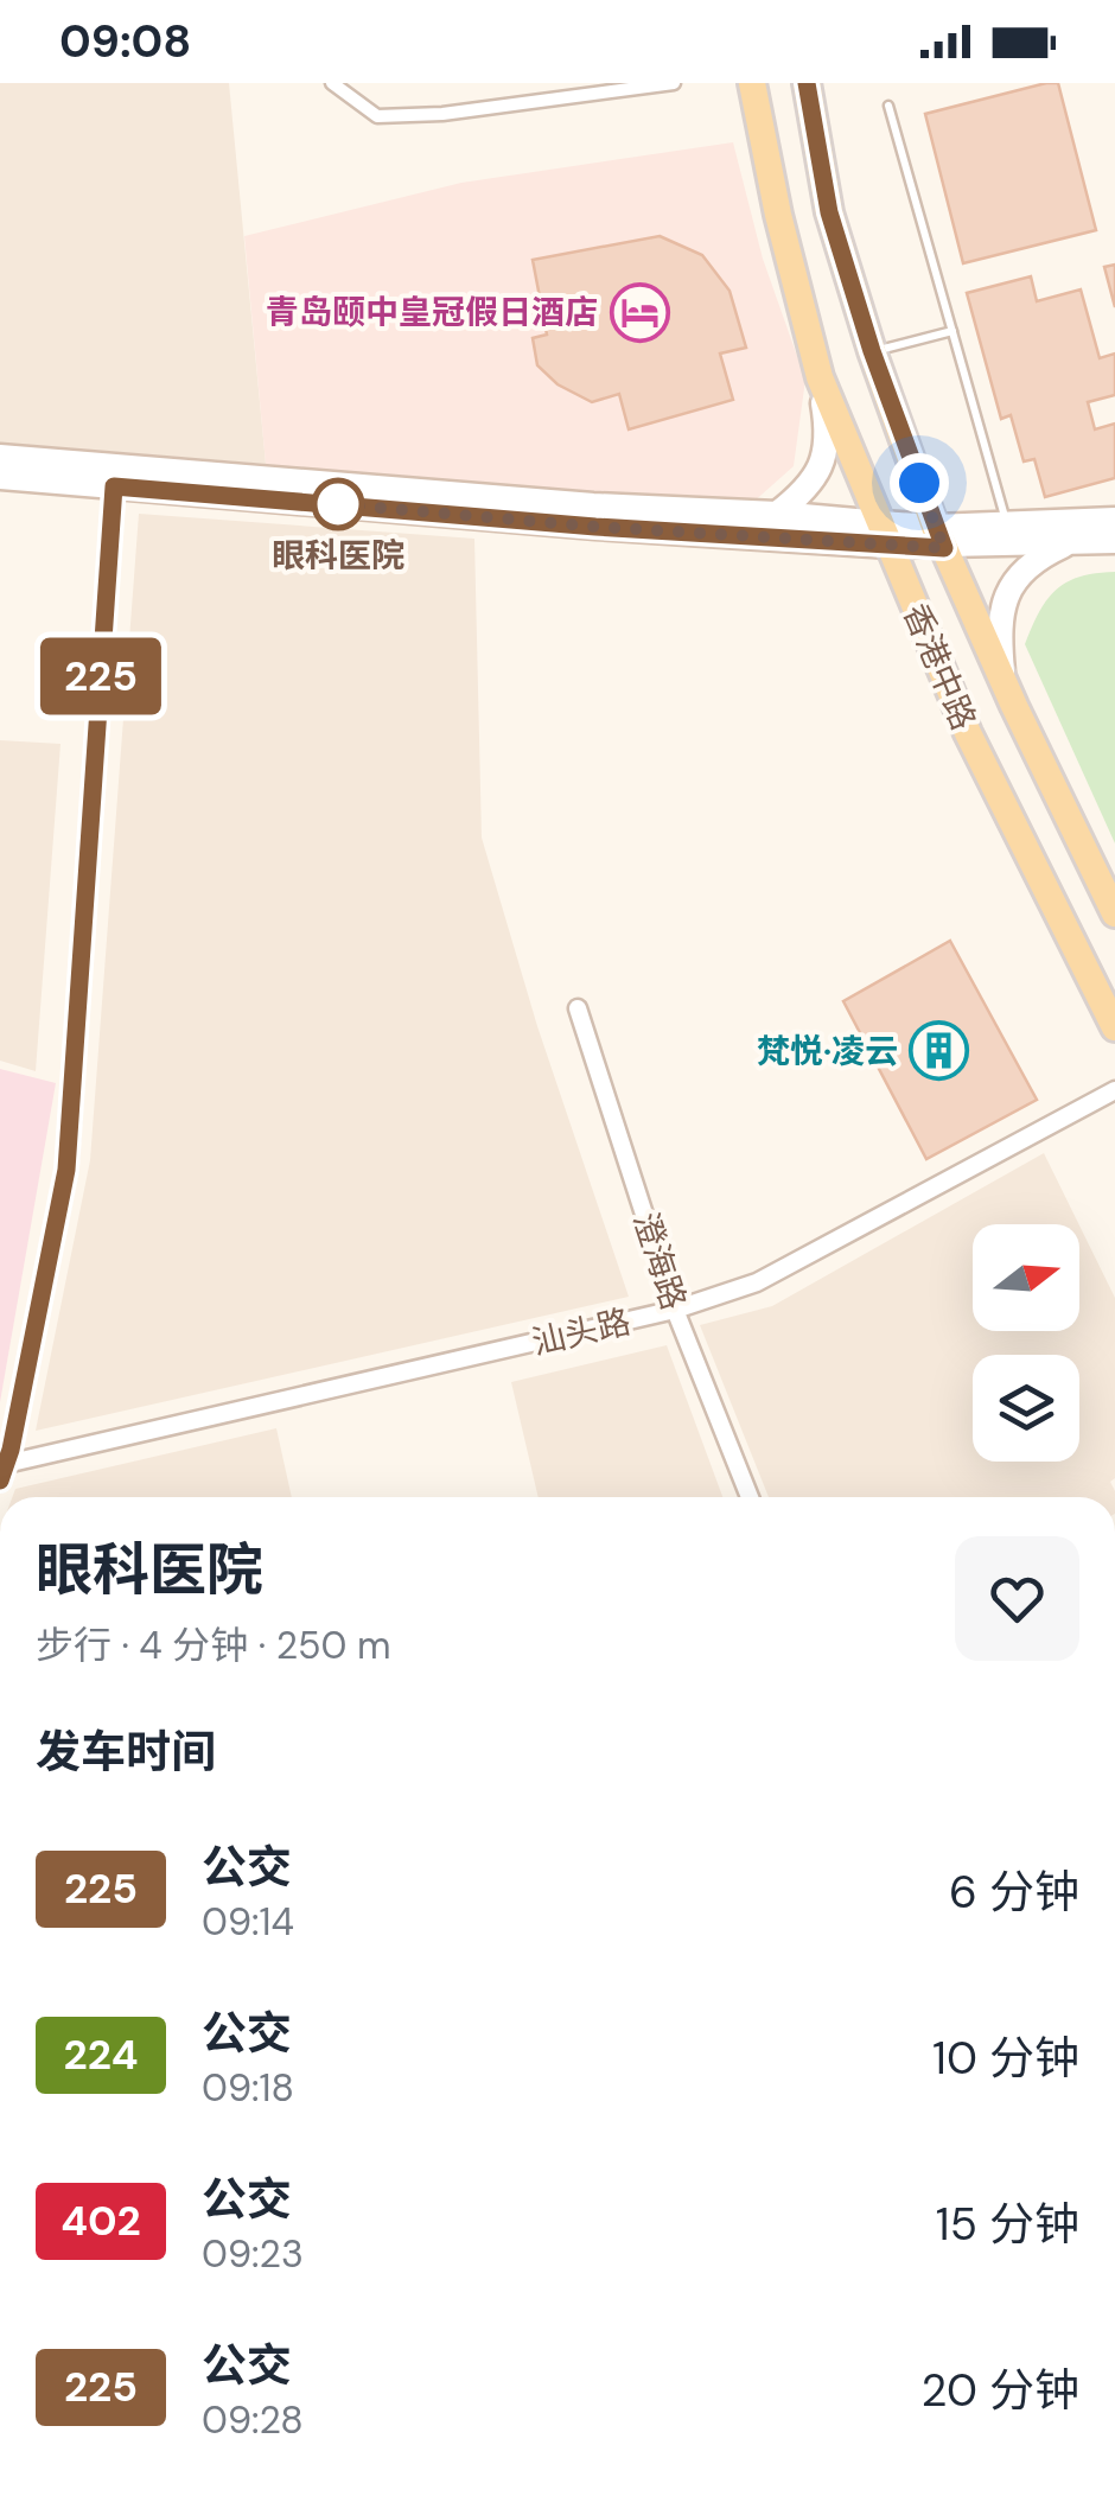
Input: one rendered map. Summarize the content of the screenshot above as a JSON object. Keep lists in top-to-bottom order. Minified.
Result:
{"streets":{"main road":["香港中路"],"street":["澄海路","汕头路"]},"crossings":[["澄海路","汕头路"]],"places":{"hotel":["青岛颐中皇冠假日酒店"],"other":["眼科医院"],"building":["梵悦·凌云"]},"lines":["bus line 225"],"north":"right","page":{"status":"09:08","on_map":"225","heading":[["眼科医院","步行 · 4 分钟 · 250 m"],"发车时间"],"list":[{"mark":"225","name":"公交","note":"09:14","value":"6 分钟"},{"mark":"224","name":"公交","note":"09:18","value":"10 分钟"},{"mark":"402","name":"公交","note":"09:23","value":"15 分钟"},{"mark":"225","name":"公交","note":"09:28","value":"20 分钟"}]}}
